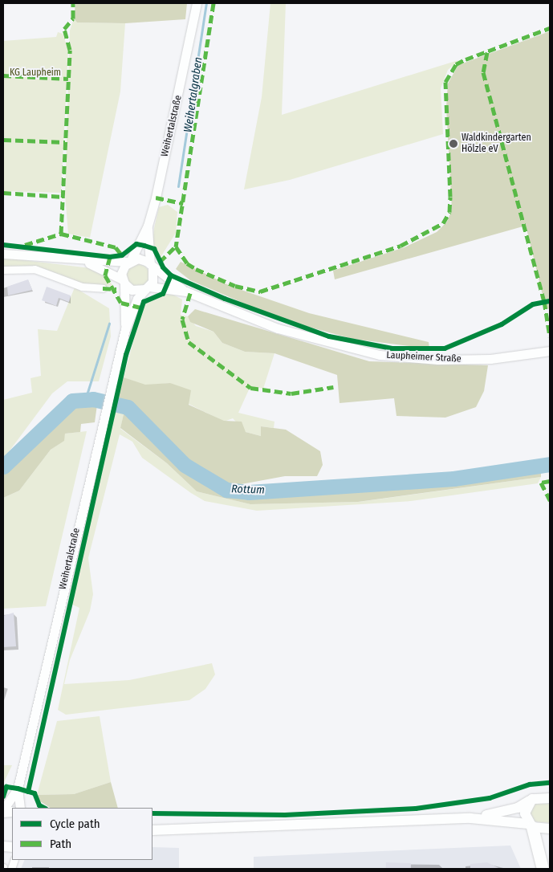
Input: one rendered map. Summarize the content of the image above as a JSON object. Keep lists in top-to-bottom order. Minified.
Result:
{"streets":{"street":["Weihertalstraße","Laupheimer Straße"]},"crossings":[["Weihertalstraße","Laupheimer Straße"]],"water":["Weihertalgraben","Rottum"],"parks":["KG Laupheim"],"places":["Waldkindergarten Hölzle eV"],"legend":["Cycle path","Path"]}
